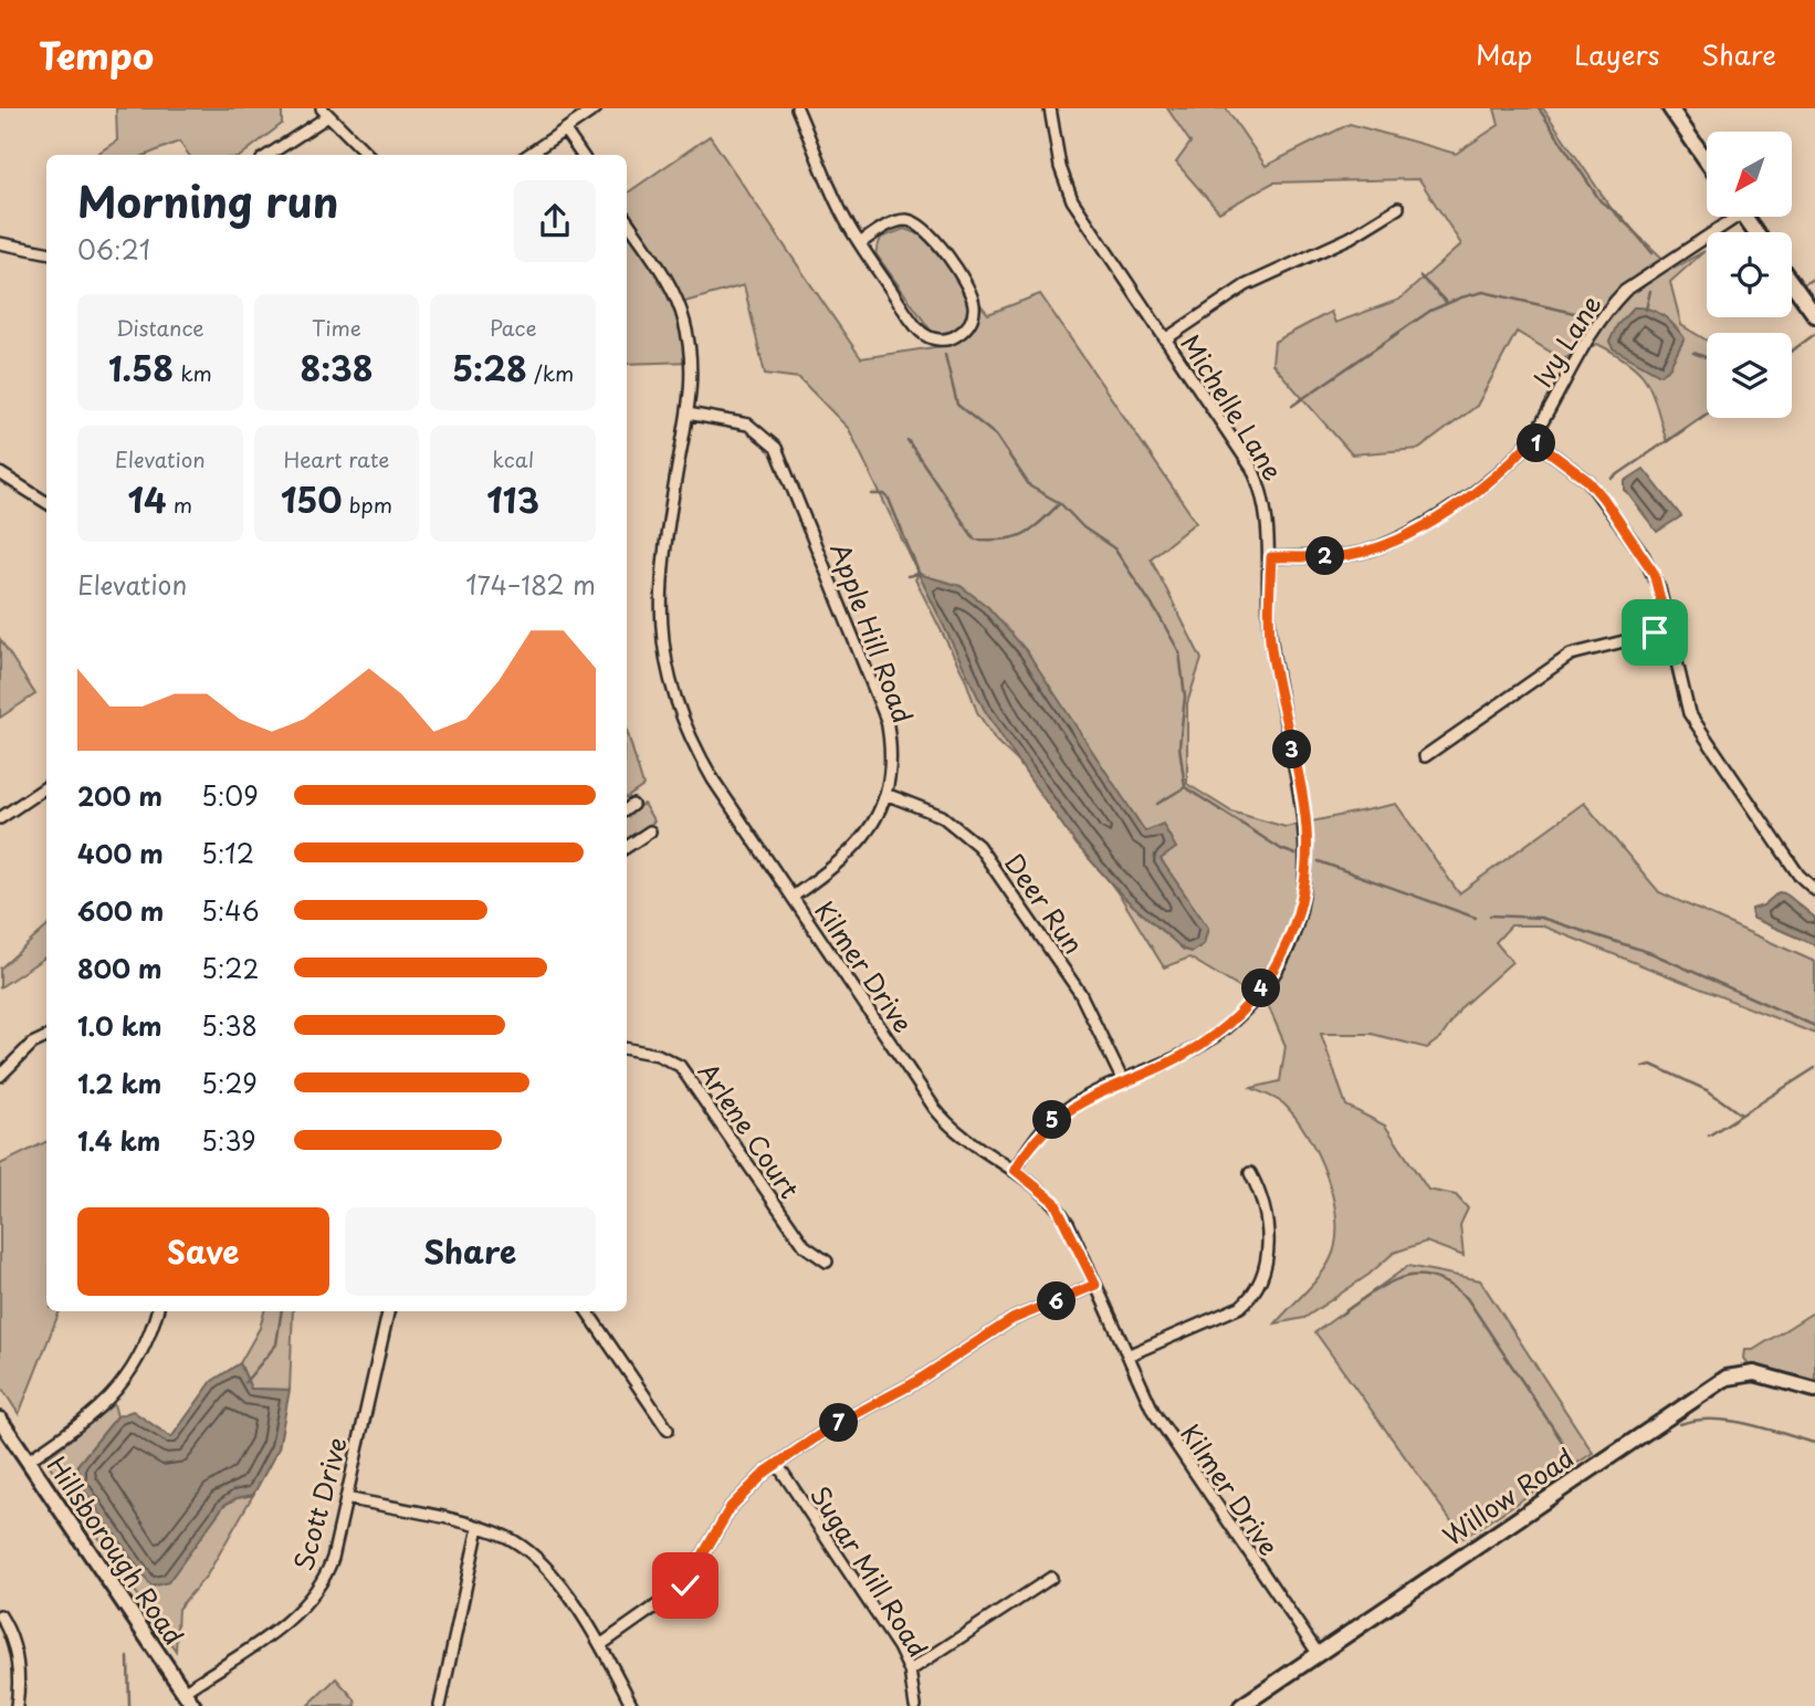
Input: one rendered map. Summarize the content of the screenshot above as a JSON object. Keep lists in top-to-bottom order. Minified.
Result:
{"streets":{"street":["Ivy Lane","Michelle Lane","Apple Hill Road","Deer Run","Kilmer Drive","Arlene Court","Willow Road","Scott Drive","Hillsborough Road","Sugar Mill Road"]},"crossings":[["Ivy Lane","Michelle Lane"],["Michelle Lane","Deer Run"],["Michelle Lane","Kilmer Drive"],["Apple Hill Road","Deer Run"],["Apple Hill Road","Kilmer Drive"],["Kilmer Drive","Willow Road"],["Scott Drive","Hillsborough Road"]],"north":"bottom left","page":{"header":"Tempo","nav":["Map","Layers","Share"],"heading":["Morning run","06:21"],"stats":[["Distance","1.58 km"],["Time","8:38"],["Pace","5:28 /km"],["Elevation","14 m"],["Heart rate","150 bpm"],["kcal","113"]],"pins":["1","2","3","4","5","6","7"],"chart":["Elevation","174–182 m"],"list":[{"name":"200 m","note":"5:09"},{"name":"400 m","note":"5:12"},{"name":"600 m","note":"5:46"},{"name":"800 m","note":"5:22"},{"name":"1.0 km","note":"5:38"},{"name":"1.2 km","note":"5:29"},{"name":"1.4 km","note":"5:39"}],"buttons":["Save","Share"]}}
